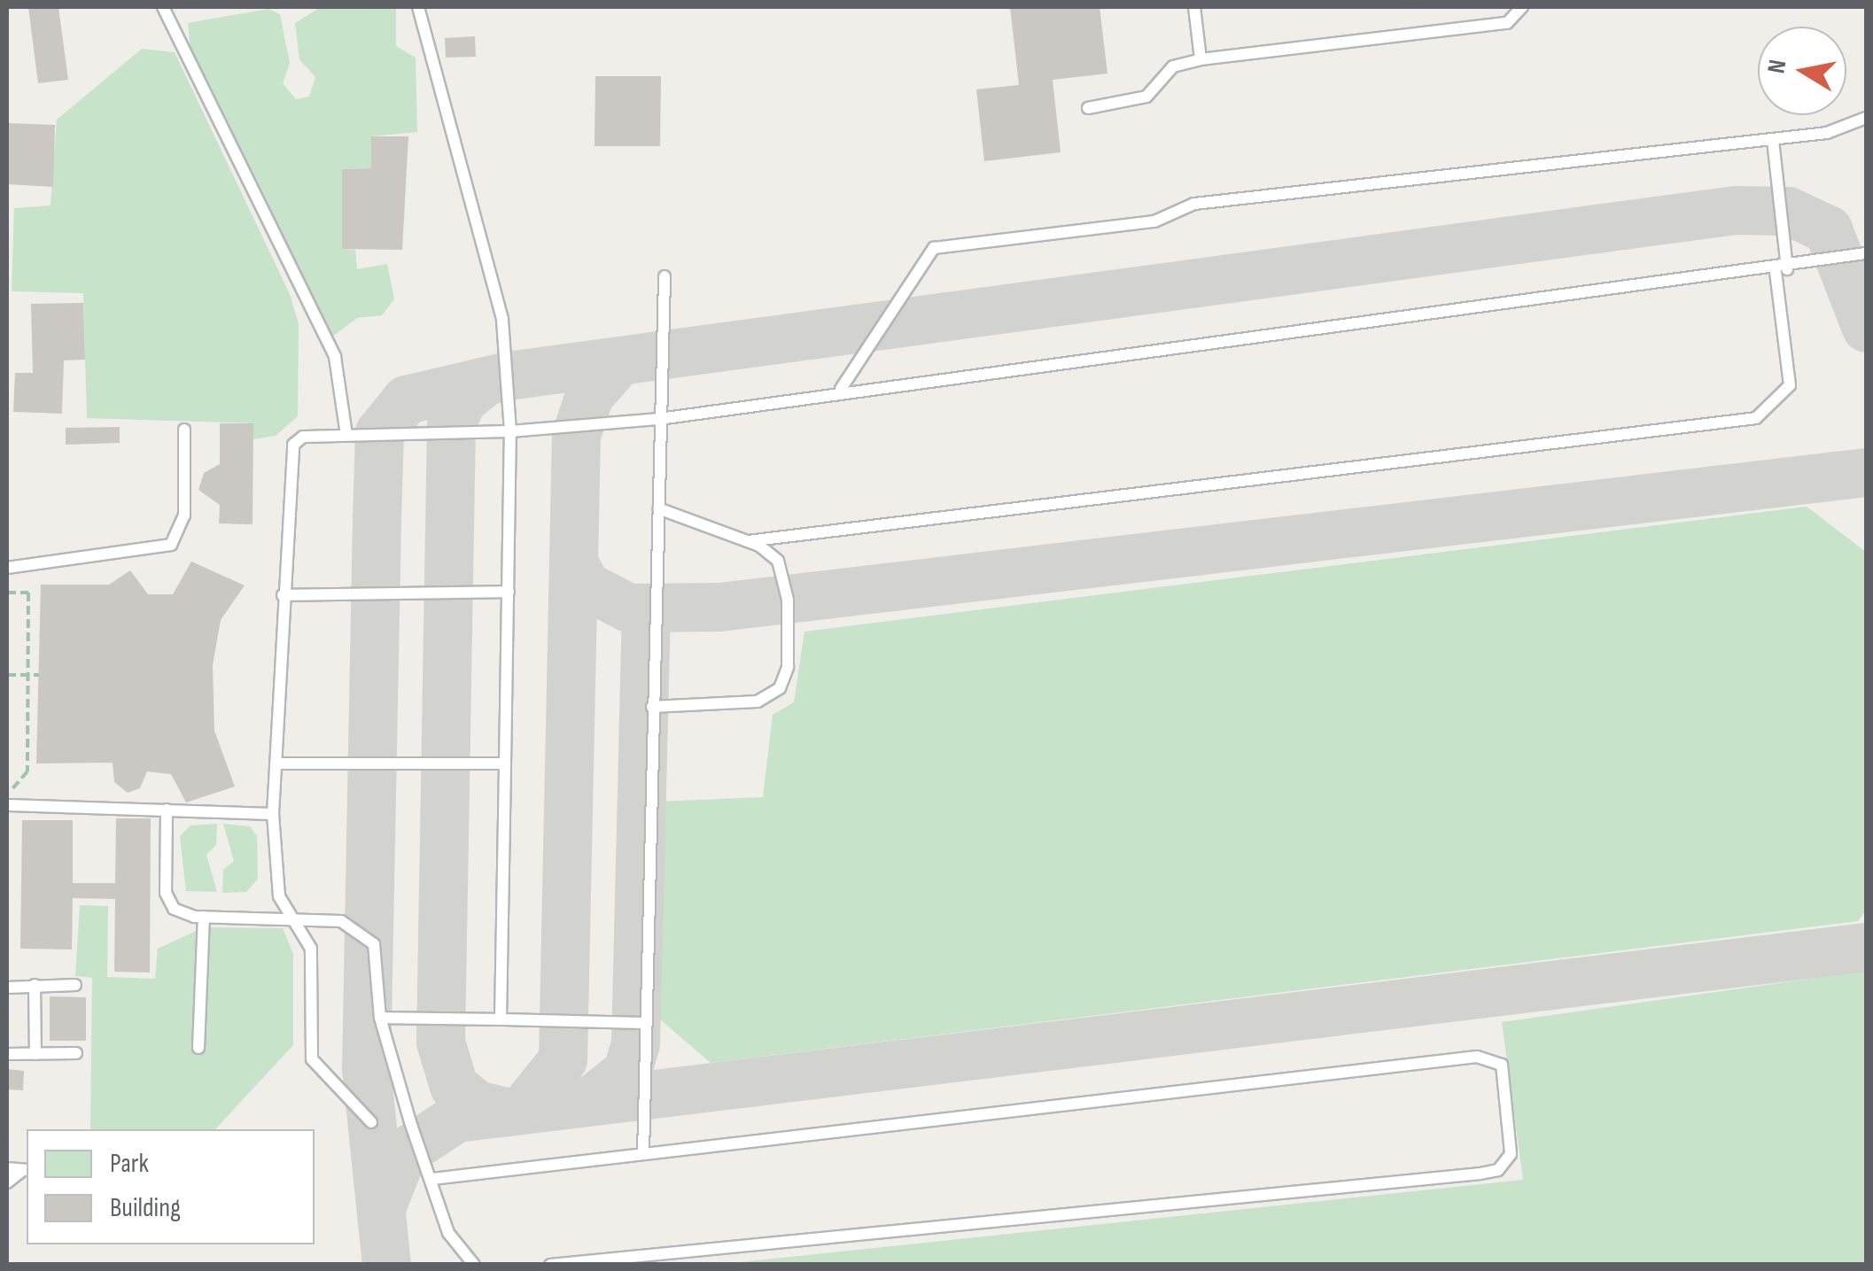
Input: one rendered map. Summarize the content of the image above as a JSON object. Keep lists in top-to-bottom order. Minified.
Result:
{"legend":["Park","Building"],"north":"left"}
